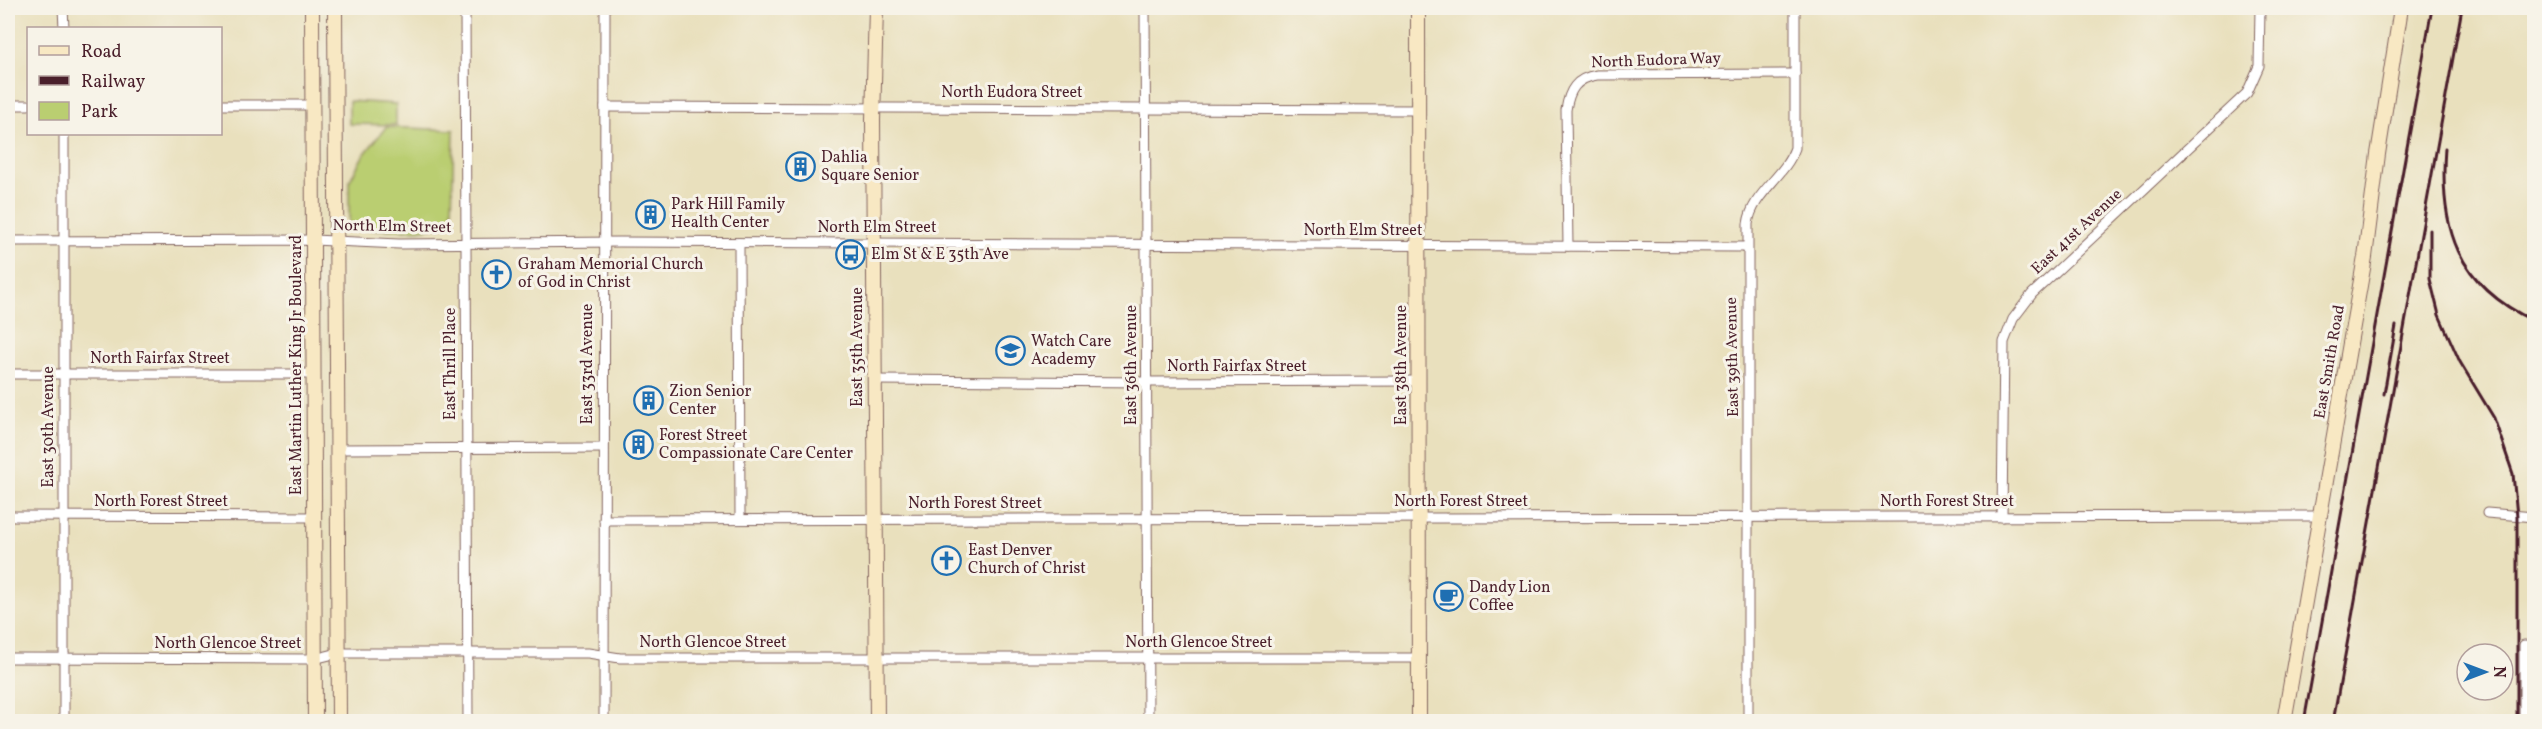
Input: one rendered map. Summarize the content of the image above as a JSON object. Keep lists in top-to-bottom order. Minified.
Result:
{"streets":{"street":["North Eudora Way","North Eudora Street","North Elm Street","East 41st Avenue","East 35th Avenue","East 39th Avenue","North Fairfax Street","East Smith Road","East Thrill Place","East 33rd Avenue","East Martin Luther King Jr Boulevard","East 36th Avenue","East 38th Avenue","East 30th Avenue","North Forest Street","North Glencoe Street"]},"crossings":[["North Eudora Way","North Elm Street"],["North Eudora Way","East 39th Avenue"],["North Eudora Street","East 35th Avenue"],["North Eudora Street","East 33rd Avenue"],["North Eudora Street","East 36th Avenue"],["North Eudora Street","East 38th Avenue"],["North Elm Street","East 35th Avenue"],["North Elm Street","East 39th Avenue"],["North Elm Street","East Thrill Place"],["North Elm Street","East 33rd Avenue"],["North Elm Street","East Martin Luther King Jr Boulevard"],["North Elm Street","East 36th Avenue"],["North Elm Street","East 38th Avenue"],["North Elm Street","East 30th Avenue"],["East 41st Avenue","North Forest Street"],["East 35th Avenue","North Fairfax Street"],["East 35th Avenue","North Forest Street"],["East 35th Avenue","North Glencoe Street"],["East 39th Avenue","North Forest Street"],["North Fairfax Street","East Martin Luther King Jr Boulevard"],["North Fairfax Street","East 36th Avenue"],["North Fairfax Street","East 38th Avenue"],["North Fairfax Street","East 30th Avenue"],["East Smith Road","North Forest Street"],["East Thrill Place","North Glencoe Street"],["East 33rd Avenue","North Forest Street"],["East 33rd Avenue","North Glencoe Street"],["East Martin Luther King Jr Boulevard","North Forest Street"],["East Martin Luther King Jr Boulevard","North Glencoe Street"],["East 36th Avenue","North Forest Street"],["East 36th Avenue","North Glencoe Street"],["East 38th Avenue","North Forest Street"],["East 38th Avenue","North Glencoe Street"],["East 30th Avenue","North Forest Street"],["East 30th Avenue","North Glencoe Street"]],"places":{"building":["Dahlia Square Senior","Park Hill Family Health Center","Zion Senior Center","Forest Street Compassionate Care Center"],"bus stop":["Elm St & E 35th Ave"],"church":["Graham Memorial Church of God in Christ","East Denver Church of Christ"],"school or university":["Watch Care Academy"],"cafe":["Dandy Lion Coffee"]},"legend":["Road","Railway","Park"],"north":"right"}
